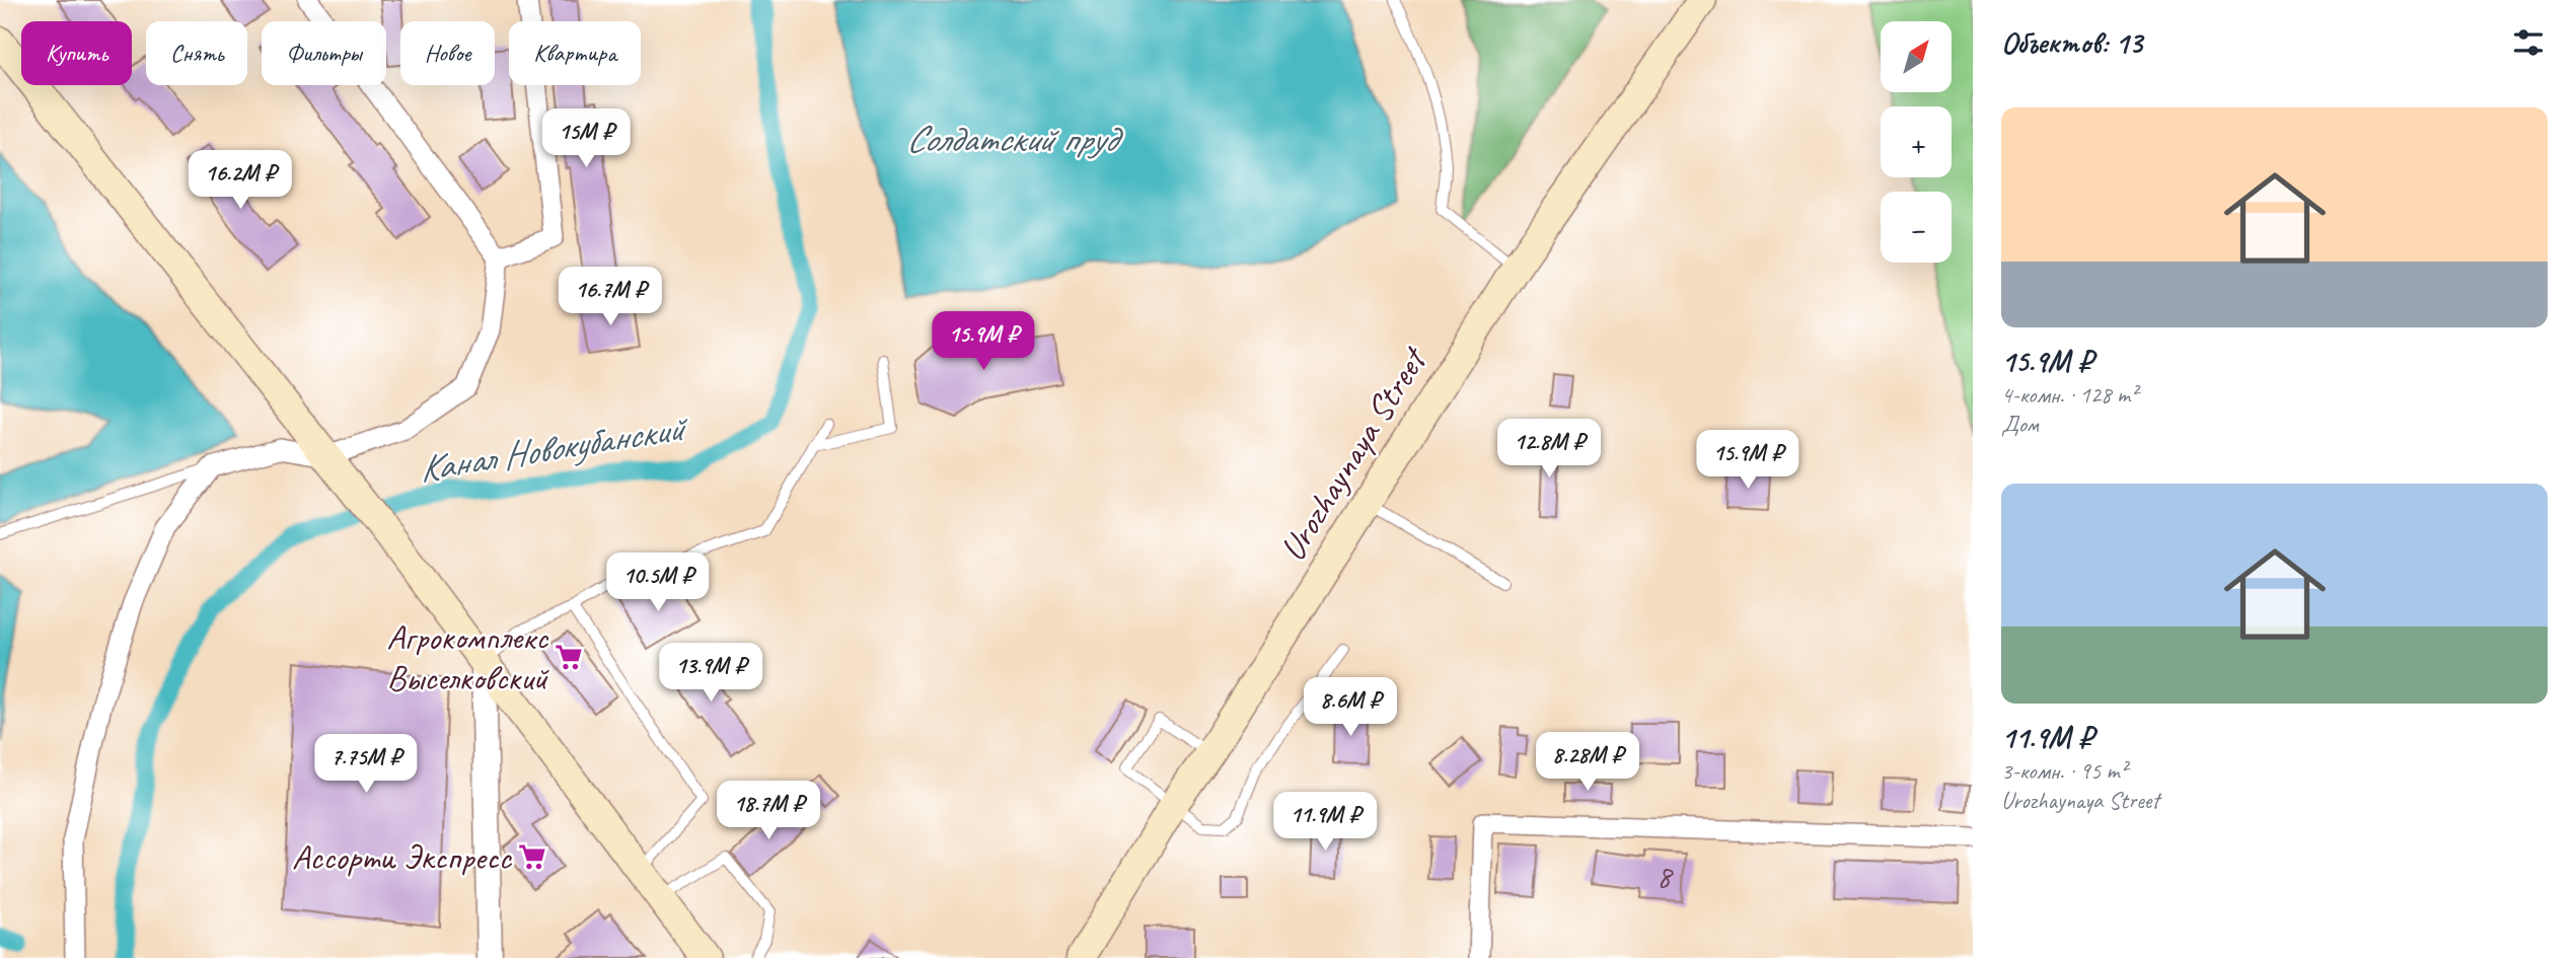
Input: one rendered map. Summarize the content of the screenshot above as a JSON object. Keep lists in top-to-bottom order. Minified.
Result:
{"streets":{"main road":["Urozhaynaya Street"]},"water":["Солдатский пруд","Канал Новокубанский"],"places":{"supermarket":["Агрокомплекс Выселковский","Ассорти Экспресс"]},"house_numbers":["8"],"north":"top right","page":{"heading":"Объектов: 13","map_buttons":["+","−"],"chip":["Купить","Снять","Фильтры","Новое","Квартира"],"list":[{"name":"15.9M ₽","note":"4-комн. · 128 m² · Дом"},{"name":"11.9M ₽","note":"3-комн. · 95 m² · Urozhaynaya Street"}],"price":["15M ₽","16.2M ₽","16.7M ₽","15.9M ₽","12.8M ₽","15.9M ₽","10.5M ₽","13.9M ₽","8.6M ₽","8.28M ₽","7.75M ₽","18.7M ₽","11.9M ₽"]}}
